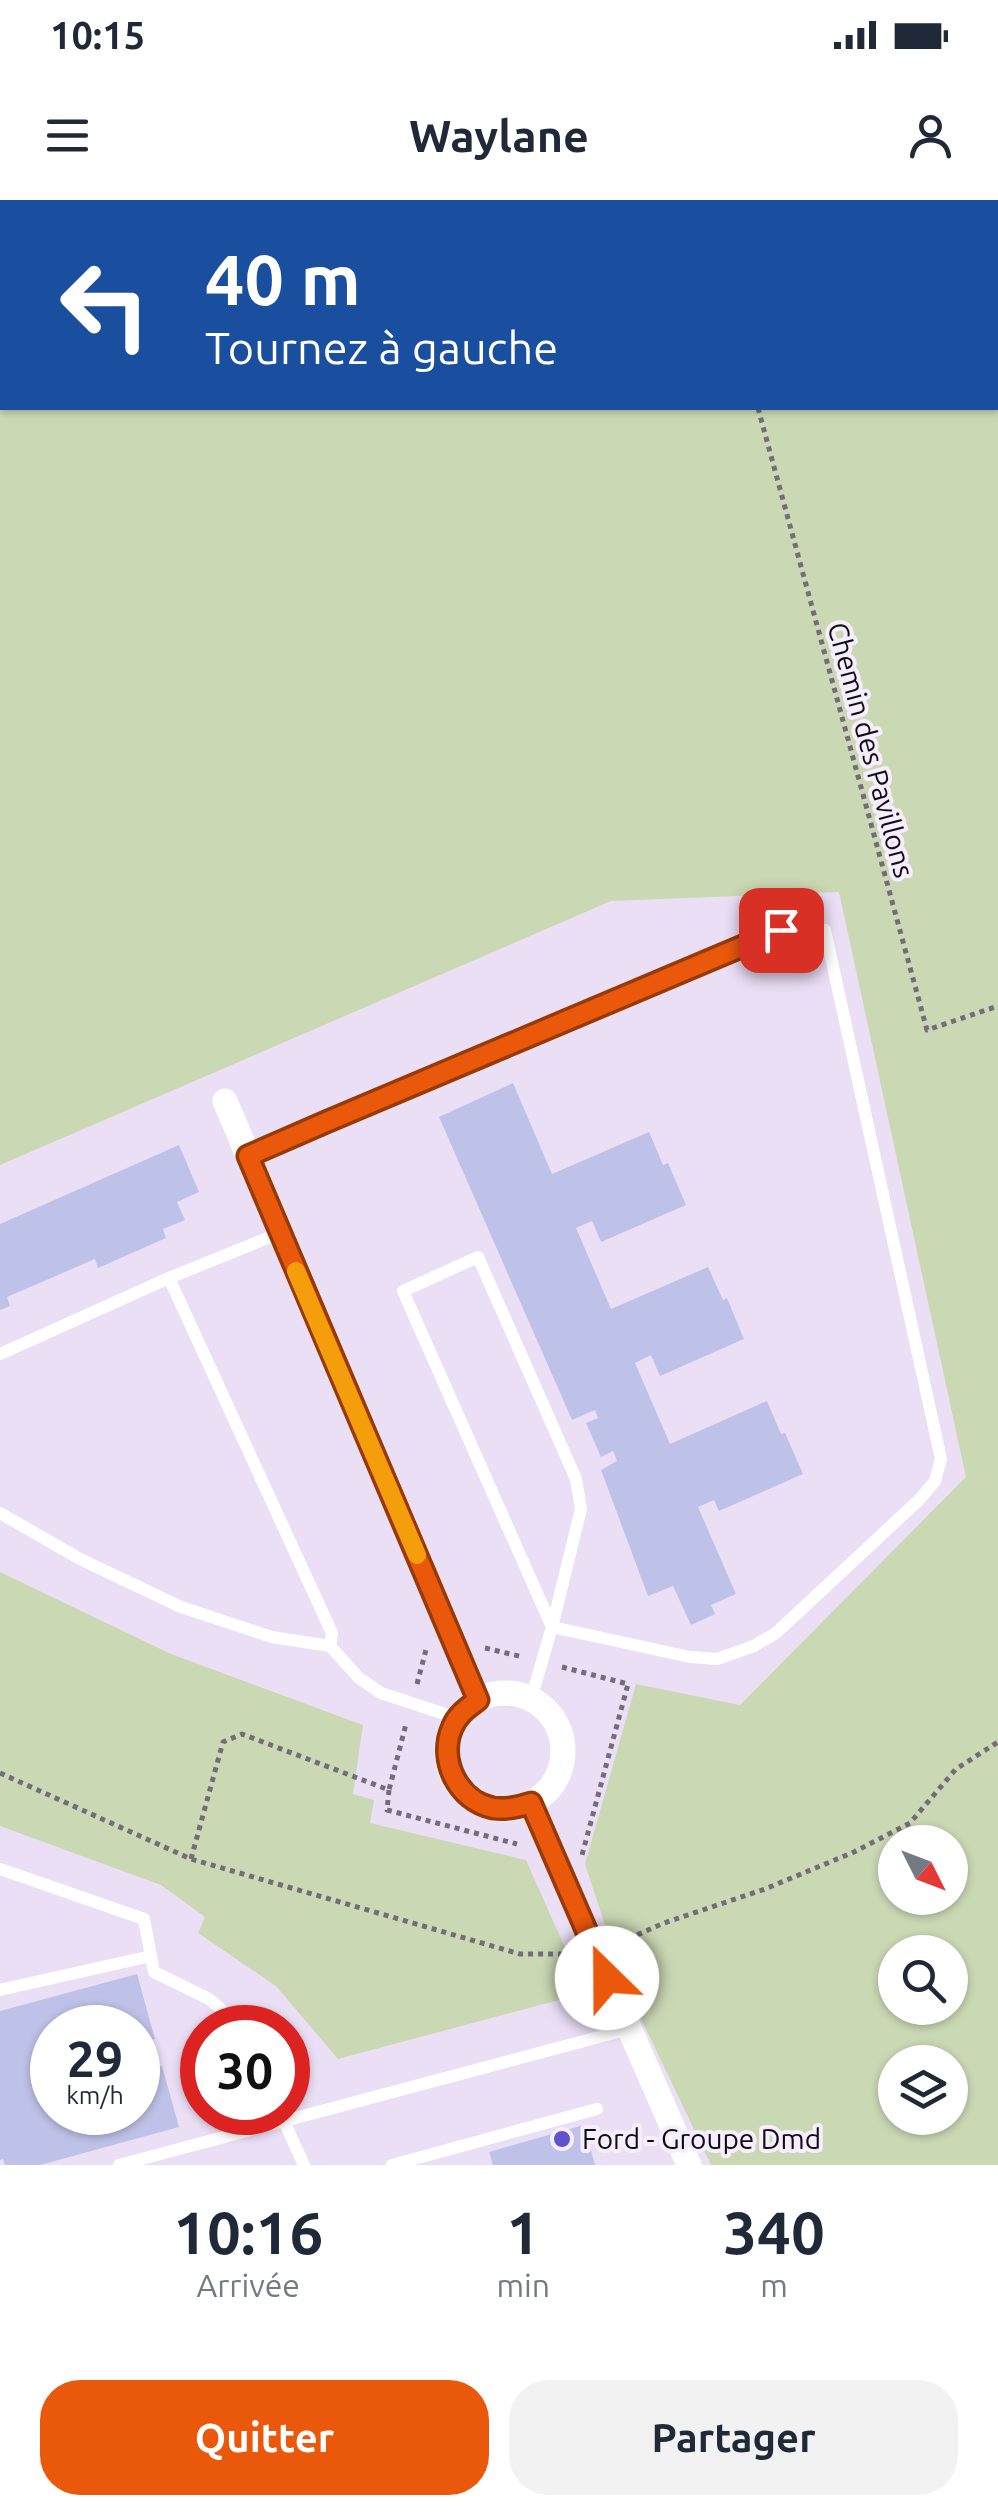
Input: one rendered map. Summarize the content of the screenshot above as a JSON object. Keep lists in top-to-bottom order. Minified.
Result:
{"streets":{"path":["Chemin des Pavillons"]},"places":["Ford - Groupe Dmd"],"north":"bottom right","page":{"status":"10:15","header":"Waylane","turn":["40 m","Tournez à gauche"],"speed":"29 km/h","limit":"30","eta":["10:16","Arrivée","1","min","340","m"],"buttons":["Quitter","Partager"]}}
